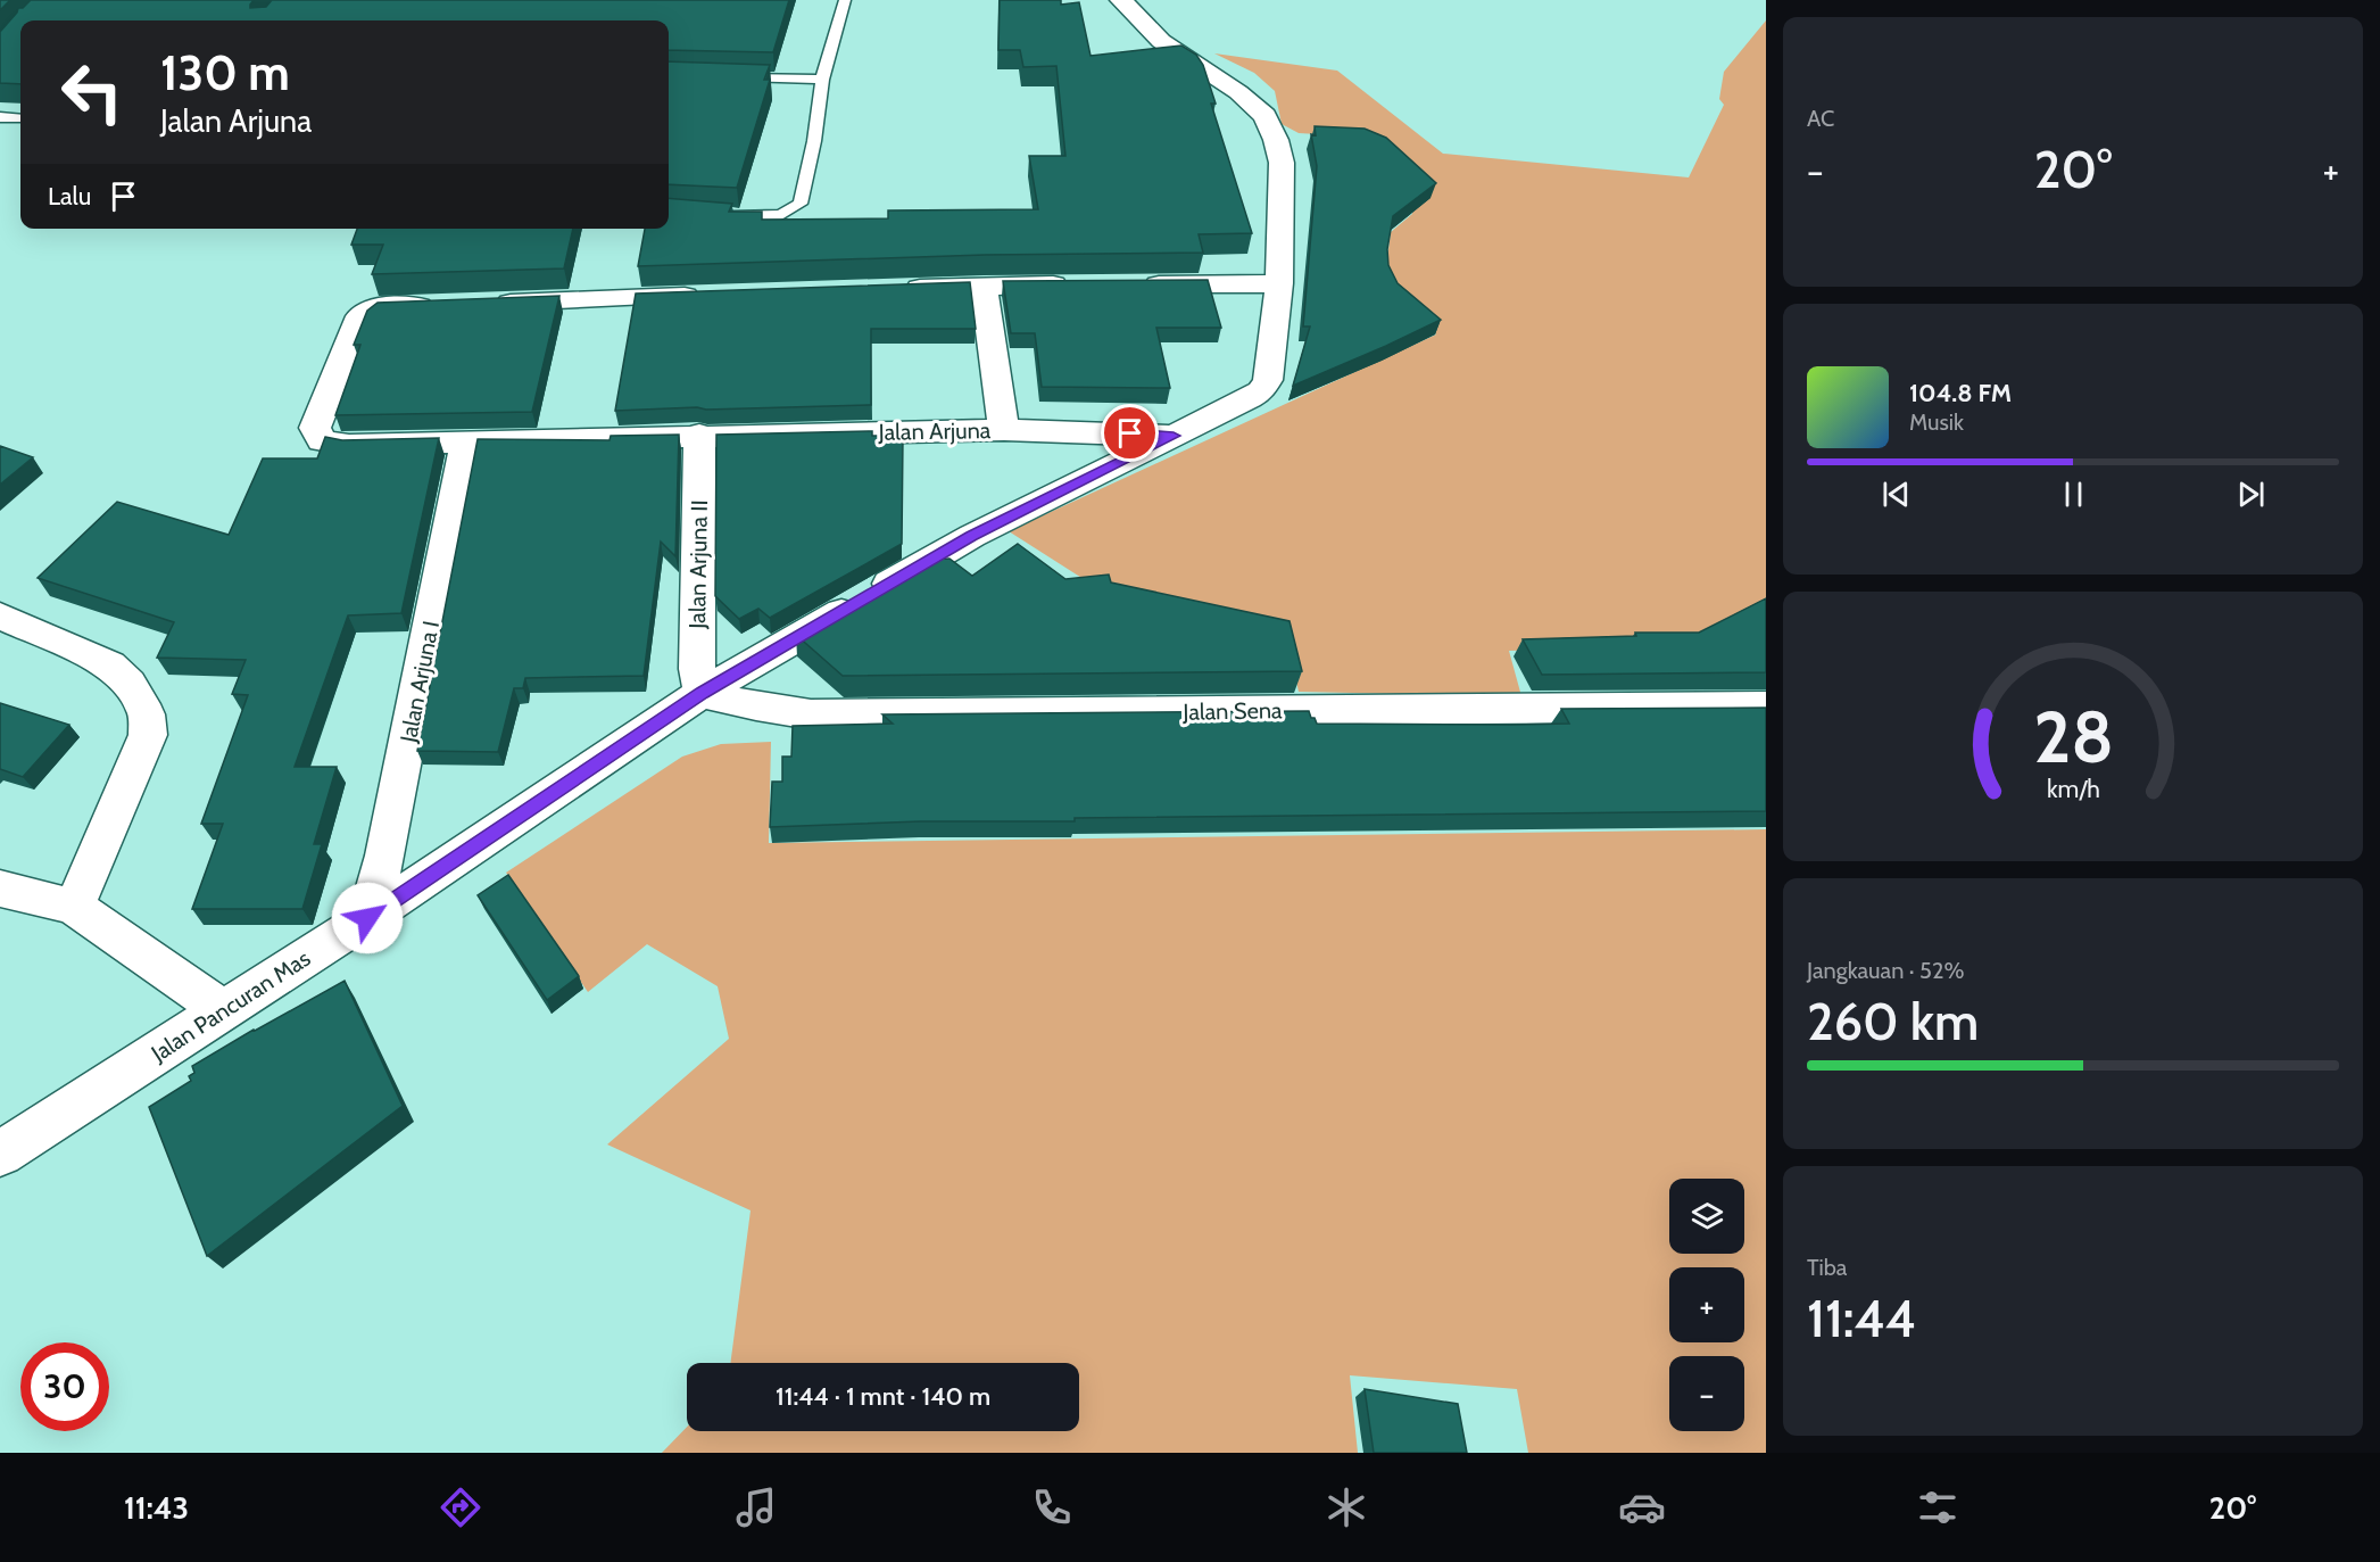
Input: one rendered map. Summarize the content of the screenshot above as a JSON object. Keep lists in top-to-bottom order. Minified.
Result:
{"streets":{"street":["Jalan Arjuna","Jalan Arjuna II","Jalan Arjuna I","Jalan Sena","Jalan Pancuran Mas"]},"crossings":[["Jalan Arjuna","Jalan Arjuna II"],["Jalan Arjuna","Jalan Arjuna I"],["Jalan Arjuna","Jalan Pancuran Mas"],["Jalan Arjuna II","Jalan Sena"],["Jalan Arjuna II","Jalan Pancuran Mas"],["Jalan Arjuna I","Jalan Pancuran Mas"],["Jalan Sena","Jalan Pancuran Mas"]],"page":{"tile":["AC",["Jangkauan · 52%","260 km"],["Tiba","11:44"]],"turn":["130 m","Jalan Arjuna"],"heat":["−","20°","+"],"then":"Lalu","song":["104.8 FM","Musik"],"map_buttons":["+","−"],"limit":"30","trip":"11:44 · 1 mnt · 140 m","tabs":["11:43","20°"],"gauge":["28","km/h"]}}
